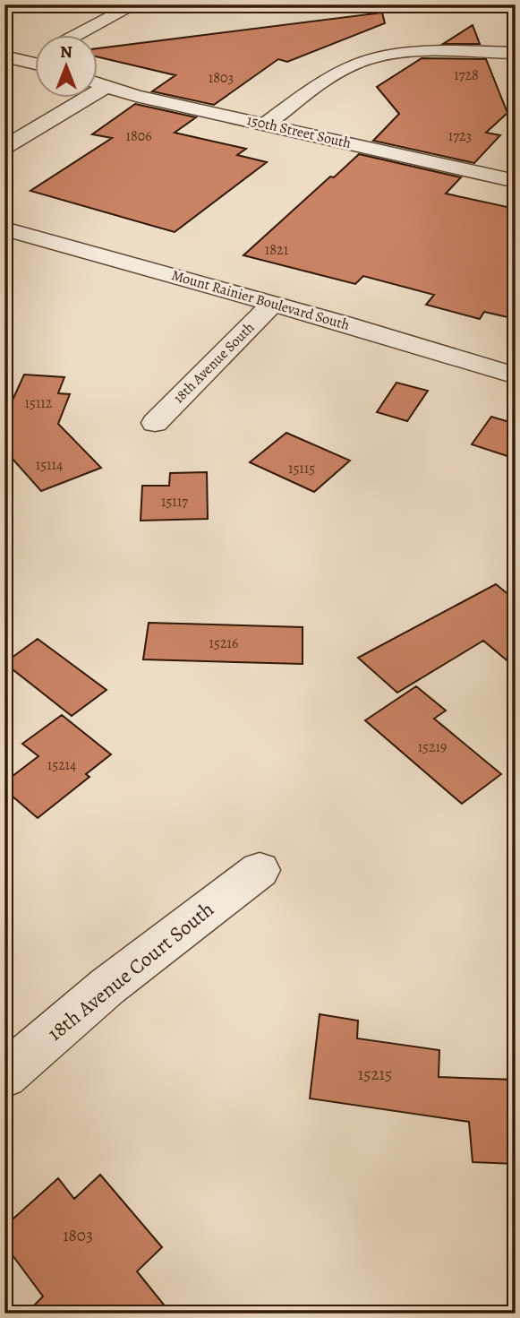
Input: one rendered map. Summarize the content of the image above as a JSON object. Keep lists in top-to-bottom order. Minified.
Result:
{"streets":{"street":["150th Street South","Mount Rainier Boulevard South","18th Avenue South","18th Avenue Court South"]},"crossings":[["Mount Rainier Boulevard South","18th Avenue South"]],"house_numbers":["1728","1803","1806","1723","1821","15112","15114","15115","15117","15216","15219","15214","15215","1803"],"north":"top"}
